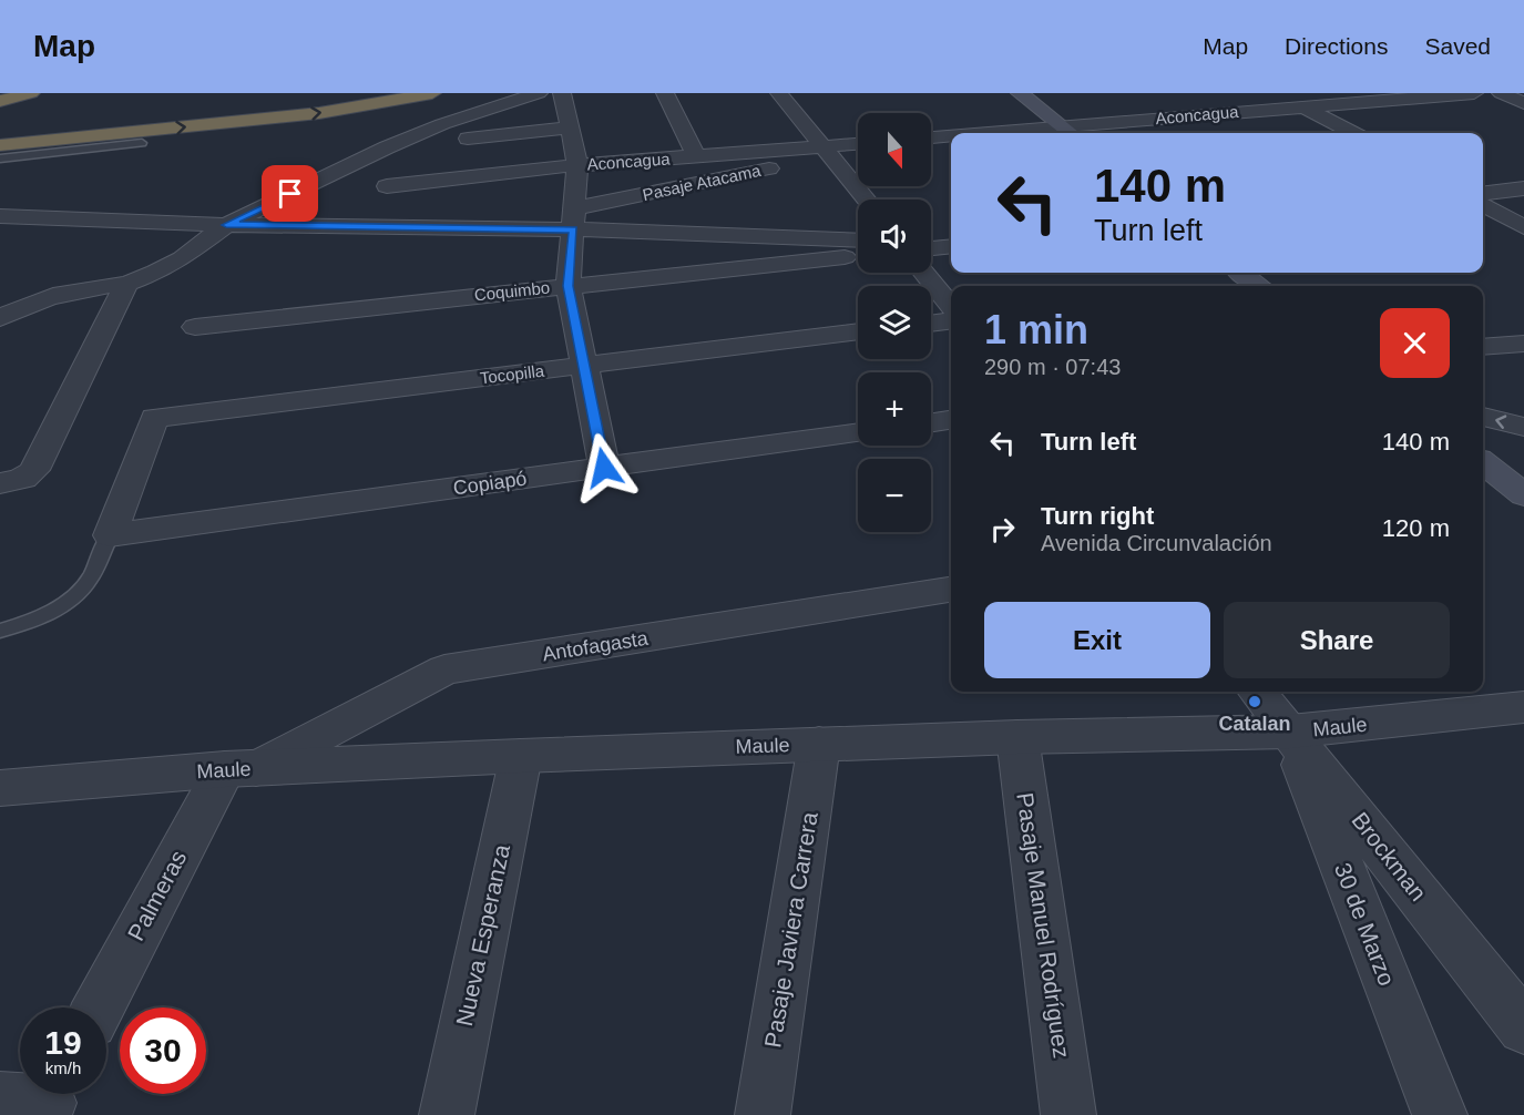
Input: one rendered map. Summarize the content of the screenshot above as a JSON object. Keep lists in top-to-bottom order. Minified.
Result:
{"streets":{"street":["Aconcagua","Pasaje Atacama","Coquimbo","Tocopilla","Copiapó","Antofagasta","Maule","Brockman","Palmeras","30 de Marzo","Pasaje Manuel Rodríguez","Pasaje Javiera Carrera","Nueva Esperanza"]},"crossings":[["Aconcagua","Pasaje Atacama"],["Tocopilla","Copiapó"],["Antofagasta","Maule"],["Antofagasta","Palmeras"],["Maule","Brockman"],["Maule","Palmeras"],["Maule","30 de Marzo"],["Maule","Pasaje Manuel Rodríguez"],["Maule","Pasaje Javiera Carrera"],["Maule","Nueva Esperanza"],["Brockman","30 de Marzo"]],"places":["Catalan"],"north":"bottom","page":{"header":"Map","nav":["Map","Directions","Saved"],"map_buttons":["+","−"],"turn":["140 m","Turn left"],"heading":["1 min","290 m · 07:43"],"list":[{"name":"Turn left","value":"140 m"},{"name":"Turn right","note":"Avenida Circunvalación","value":"120 m"}],"buttons":["Exit","Share"],"speed":"19 km/h","limit":"30"}}
